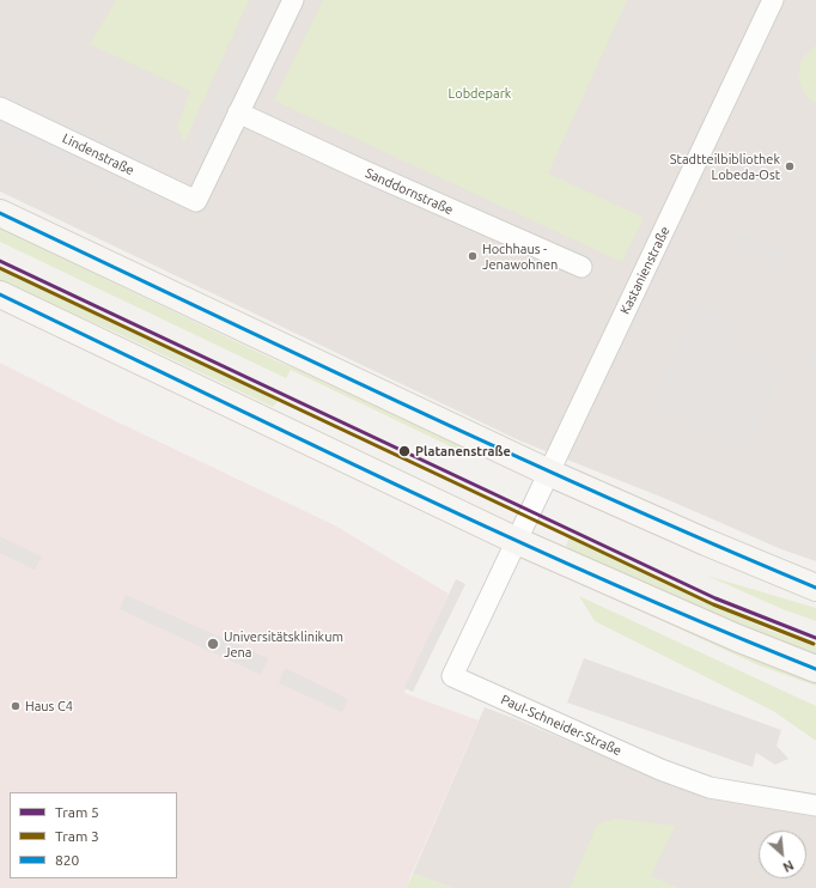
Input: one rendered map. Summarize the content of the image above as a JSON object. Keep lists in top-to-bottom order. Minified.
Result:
{"streets":{"street":["Lindenstraße","Sanddornstraße","Kastanienstraße","Paul-Schneider-Straße"]},"crossings":[["Lindenstraße","Sanddornstraße"],["Kastanienstraße","Paul-Schneider-Straße"]],"parks":["Lobdepark"],"places":["Stadtteilbibliothek Lobeda-Ost","Hochhaus - Jenawohnen","Platanenstraße","Universitätsklinikum Jena","Haus C4"],"lines":["transit line 820","tram line 5","tram line 3"],"legend":["Tram 5","Tram 3","820"],"north":"bottom right"}
